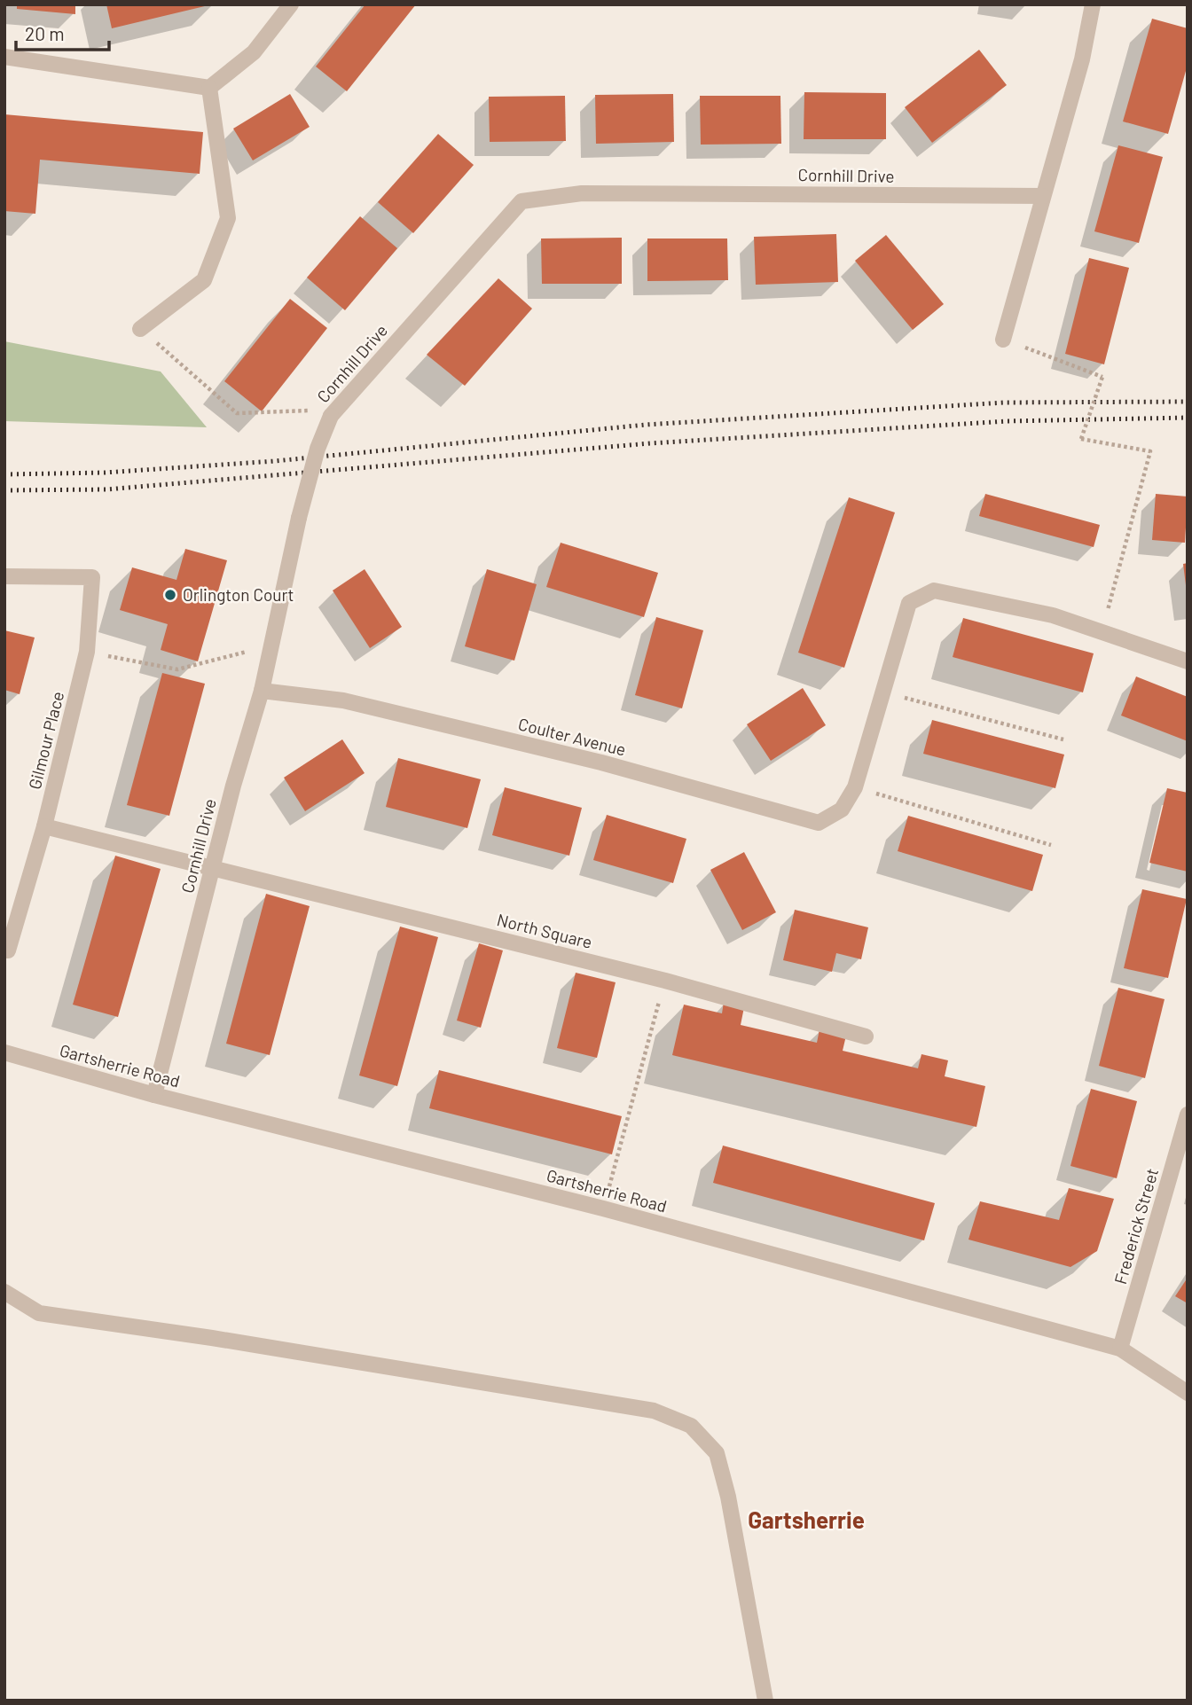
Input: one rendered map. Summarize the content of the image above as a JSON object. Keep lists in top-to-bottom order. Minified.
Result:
{"streets":{"street":["Cornhill Drive","Coulter Avenue","Gilmour Place","North Square","Gartsherrie Road","Frederick Street"]},"crossings":[["Cornhill Drive","Coulter Avenue"],["Cornhill Drive","North Square"],["Cornhill Drive","Gartsherrie Road"],["Gartsherrie Road","Frederick Street"]],"districts":["Gartsherrie"],"places":["Orlington Court"],"scale_bar":"20 m"}
